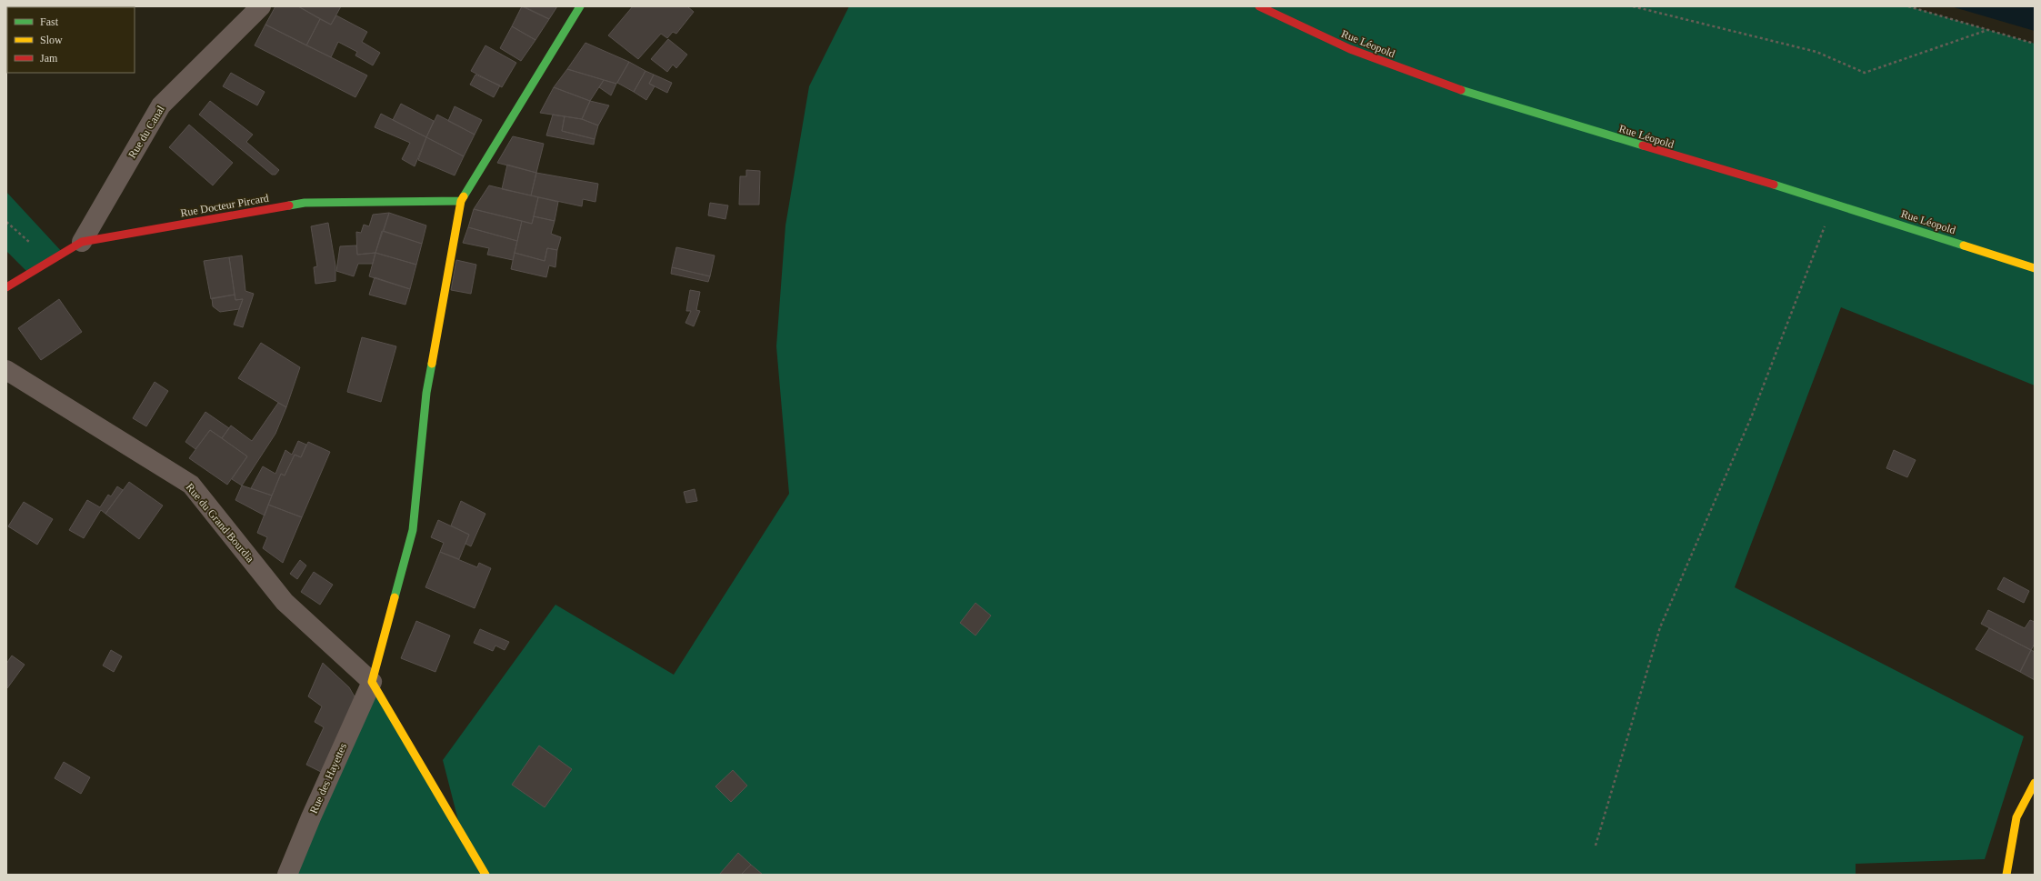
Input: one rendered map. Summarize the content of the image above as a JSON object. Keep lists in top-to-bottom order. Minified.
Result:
{"streets":{"street":["Rue Léopold","Rue du Canal","Rue Docteur Pircard","Rue du Grand Bourdia","Rue des Hayettes"]},"crossings":[["Rue du Canal","Rue Docteur Pircard"],["Rue du Grand Bourdia","Rue des Hayettes"]],"legend":["Fast","Slow","Jam"]}
